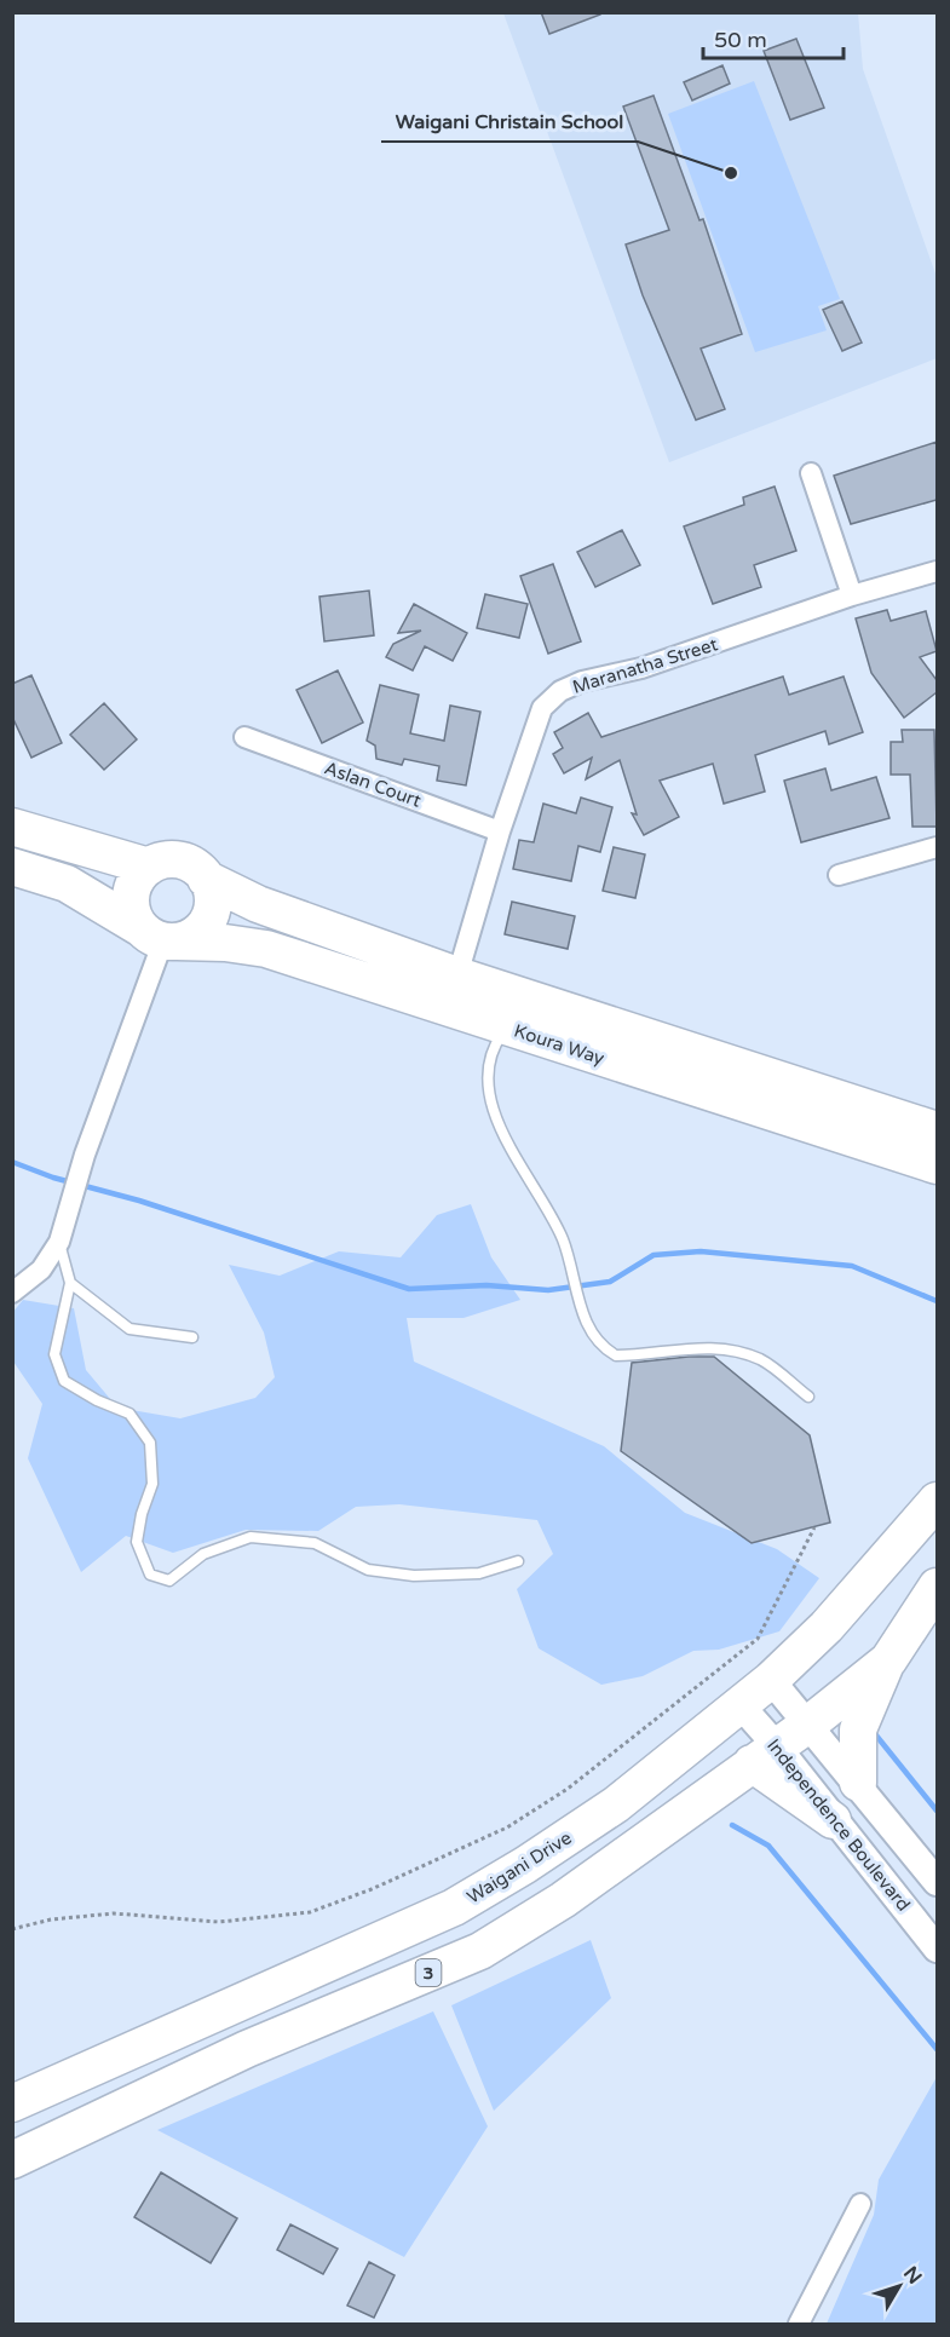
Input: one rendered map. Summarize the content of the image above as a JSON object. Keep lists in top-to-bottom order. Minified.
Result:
{"streets":{"highway":["Koura Way","Waigani Drive","3"],"street":["Maranatha Street","Aslan Court","Independence Boulevard"]},"crossings":[["Maranatha Street","Aslan Court"],["Maranatha Street","Koura Way"],["Independence Boulevard","Waigani Drive"],["Independence Boulevard","3"]],"places":["Waigani Christain School"],"scale_bar":"50 m","north":"top right"}
